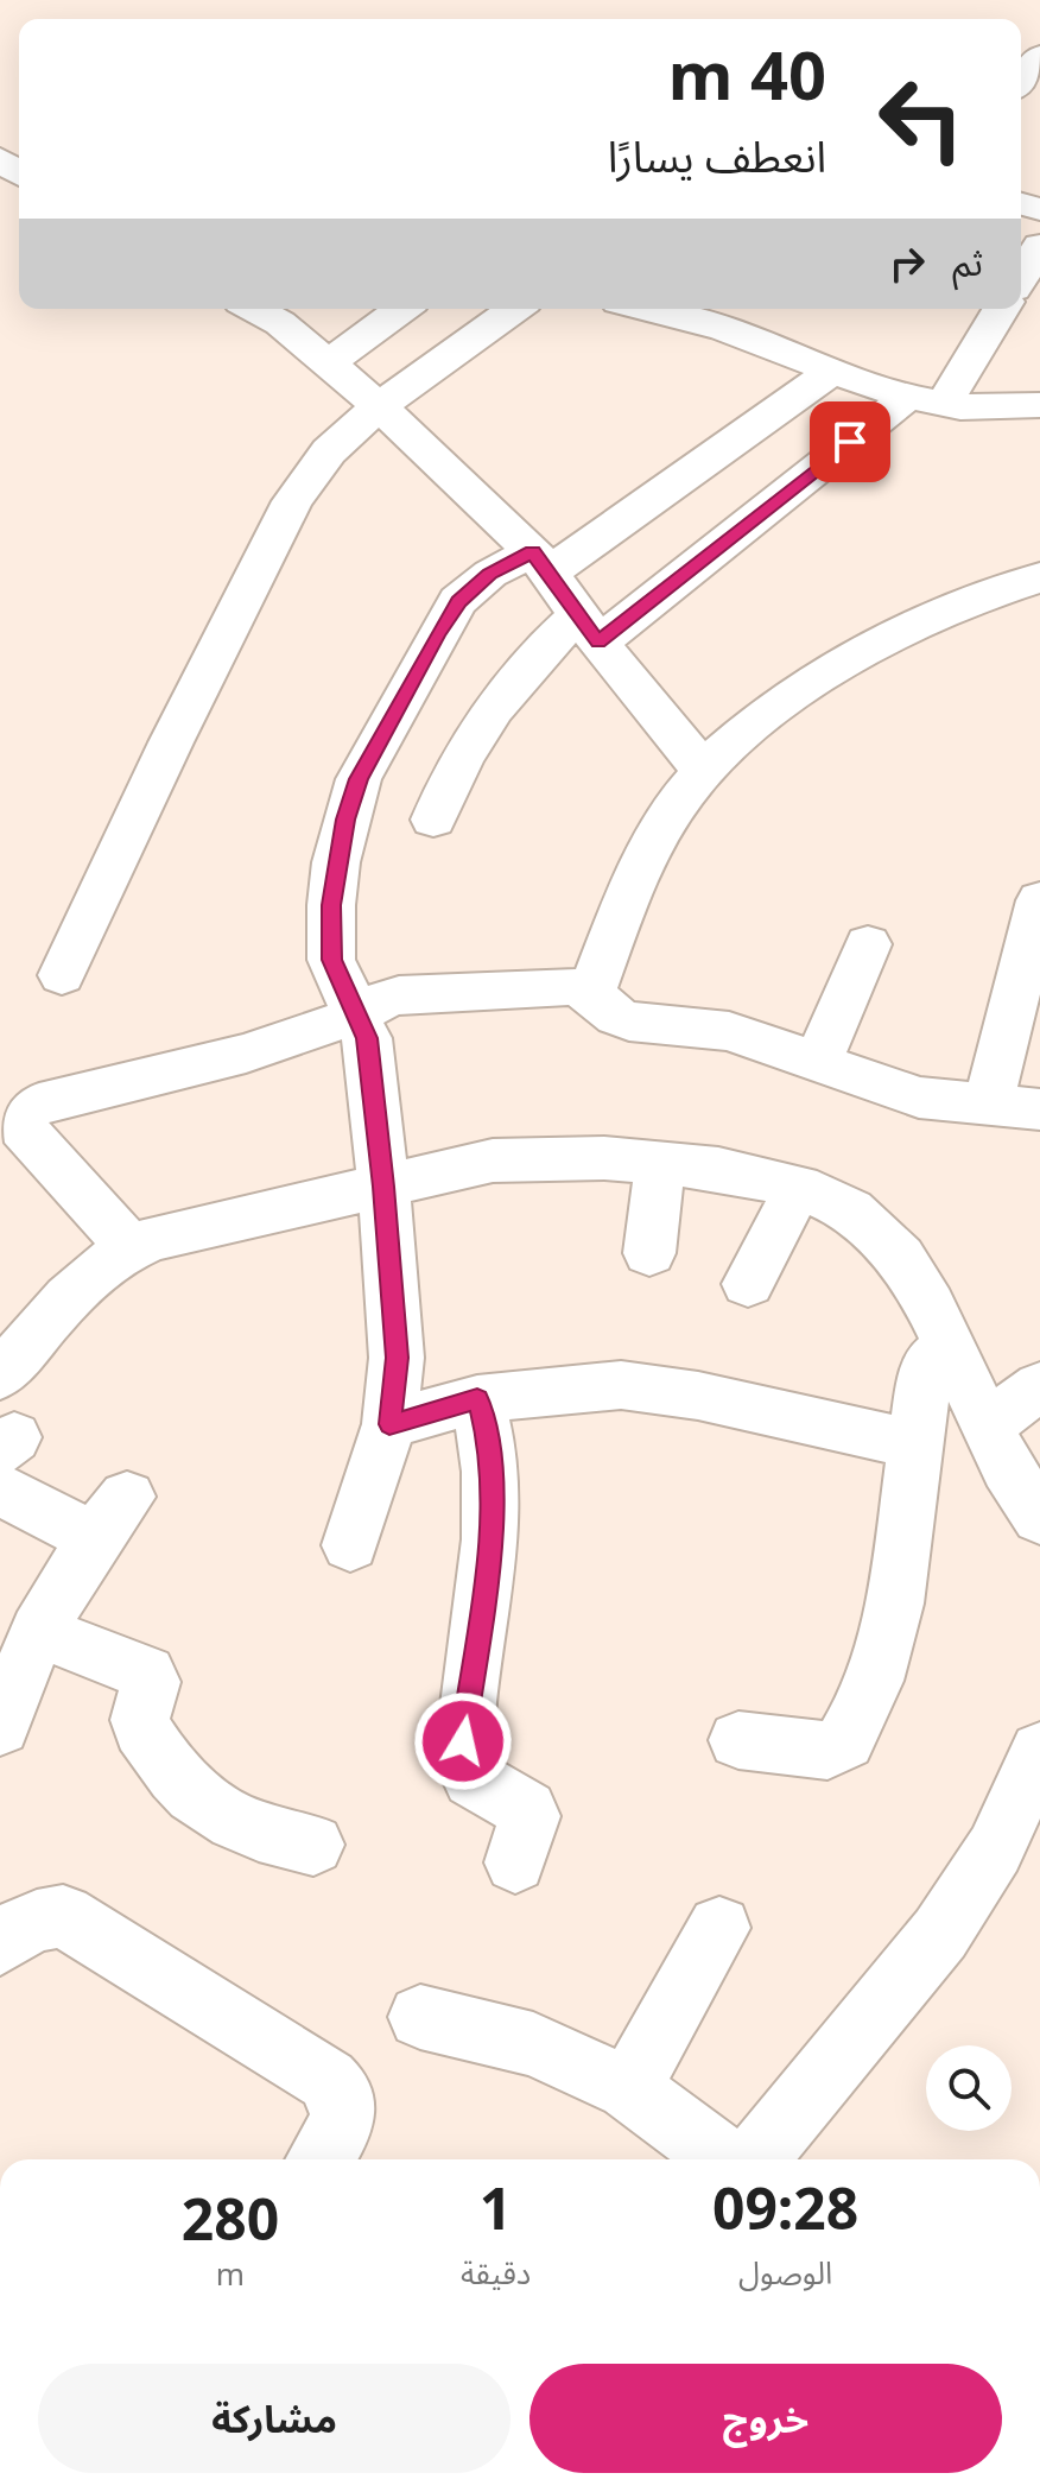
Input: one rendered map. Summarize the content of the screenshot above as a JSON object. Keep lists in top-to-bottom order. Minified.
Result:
{"page":{"turn":["40 m","انعطف يسارًا"],"then":"ثم","eta":["09:28","الوصول","1","دقيقة","280","m"],"buttons":["خروج","مشاركة"]}}
